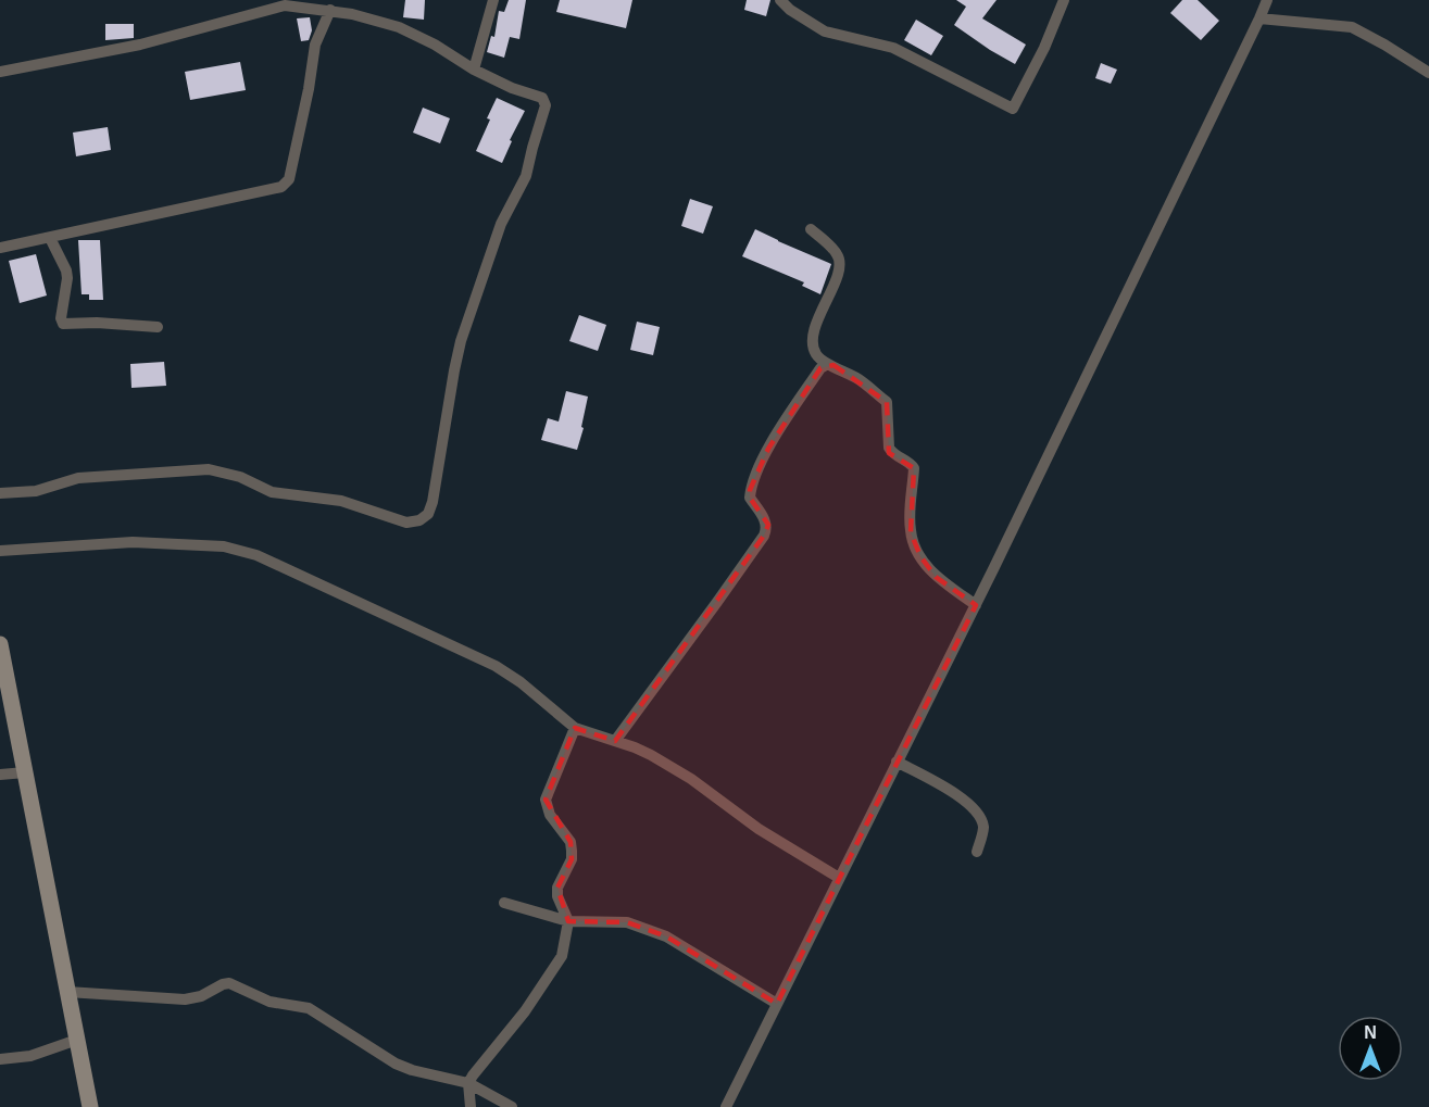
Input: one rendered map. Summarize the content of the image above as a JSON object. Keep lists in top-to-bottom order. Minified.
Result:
{"north":"top"}
